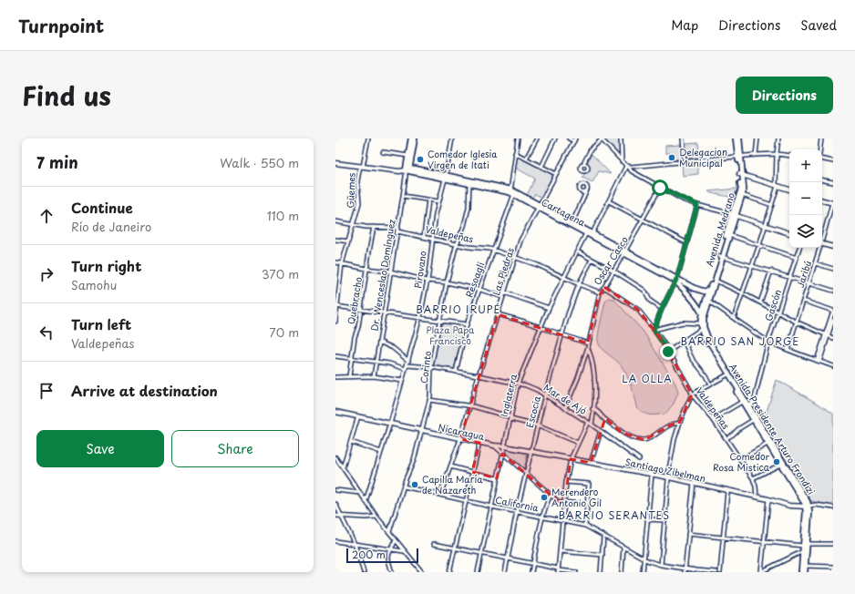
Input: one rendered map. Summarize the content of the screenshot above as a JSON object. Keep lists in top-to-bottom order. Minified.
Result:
{"streets":{"main road":["Cartagena","Avenida Medrano","Avenida Presidente Arturo Frondizi"],"street":["Güemes","Valdepeñas","Oscar Casco","Pirovano","Las Piedras","Jaribú","Dr. Wenceslao Domínguez","Resoagli","Quebracho","Gascón","Corinto","Inglaterra","Mar de Ajó","Escocia","Nicaragua","Santiago Zibelman","California"]},"crossings":[["Güemes","Cartagena"],["Güemes","Valdepeñas"],["Cartagena","Avenida Medrano"],["Cartagena","Oscar Casco"],["Cartagena","Pirovano"],["Cartagena","Las Piedras"],["Cartagena","Jaribú"],["Cartagena","Dr. Wenceslao Domínguez"],["Cartagena","Resoagli"],["Cartagena","Gascón"],["Cartagena","Corinto"],["Cartagena","Inglaterra"],["Cartagena","Avenida Presidente Arturo Frondizi"],["Avenida Medrano","Avenida Presidente Arturo Frondizi"],["Valdepeñas","Oscar Casco"],["Valdepeñas","Pirovano"],["Valdepeñas","Las Piedras"],["Valdepeñas","Dr. Wenceslao Domínguez"],["Valdepeñas","Resoagli"],["Valdepeñas","Quebracho"],["Valdepeñas","Corinto"],["Valdepeñas","Inglaterra"],["Valdepeñas","Escocia"],["Valdepeñas","Santiago Zibelman"],["Oscar Casco","Mar de Ajó"],["Pirovano","Mar de Ajó"],["Pirovano","Nicaragua"],["Las Piedras","Mar de Ajó"],["Las Piedras","Nicaragua"],["Las Piedras","California"],["Resoagli","Mar de Ajó"],["Gascón","Avenida Presidente Arturo Frondizi"],["Corinto","Mar de Ajó"],["Corinto","Nicaragua"],["Corinto","California"],["Inglaterra","Mar de Ajó"],["Inglaterra","Nicaragua"],["Inglaterra","Santiago Zibelman"],["Inglaterra","California"],["Mar de Ajó","Escocia"],["Escocia","Nicaragua"],["Escocia","Santiago Zibelman"],["Escocia","California"],["Avenida Presidente Arturo Frondizi","Santiago Zibelman"],["Nicaragua","Santiago Zibelman"]],"districts":["BARRIO IRUPÉ","BARRIO SAN JORGE","LA OLLA","BARRIO SERANTES"],"parks":["Plaza Papa Francisco"],"places":["Delegacion Municipal","Comedor Iglesia Virgen de Itati","Comedor Rosa Mistica","Capilla María de Nazareth","Merendero Antonio Gil"],"scale_bar":"200 m","page":{"header":"Turnpoint","nav":["Map","Directions","Saved"],"title":"Find us","buttons":["Directions",["Save","Share"]],"heading":["7 min","Walk · 550 m"],"map_buttons":["+","−"],"list":[["Continue","Río de Janeiro","110 m"],["Turn right","Samohu","370 m"],["Turn left","Valdepeñas","70 m"],"Arrive at destination"],"scale":"200 m"}}
